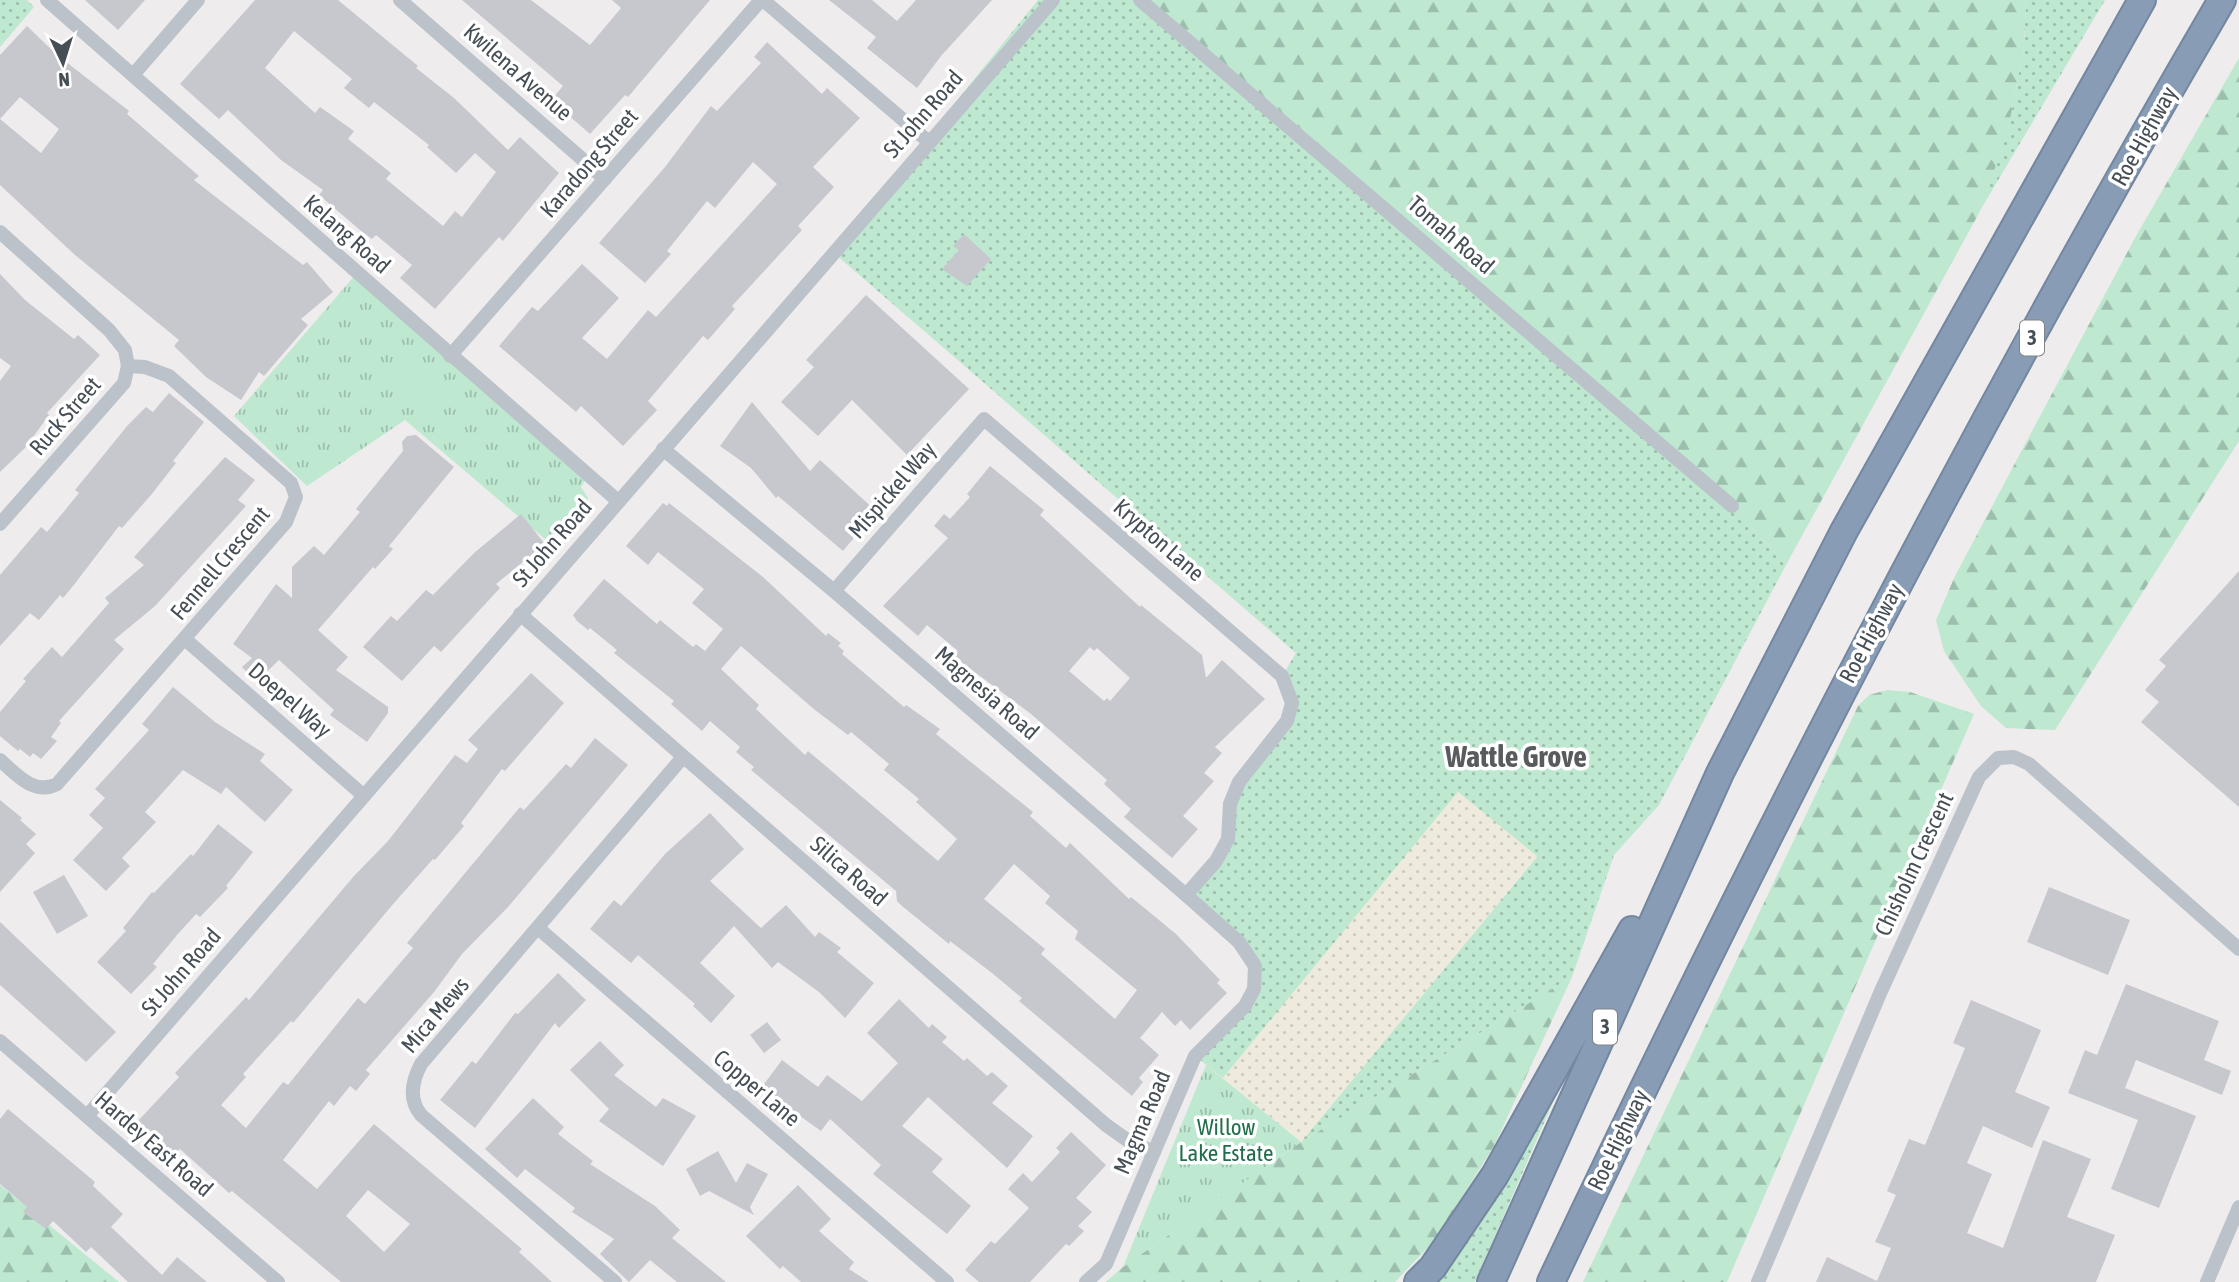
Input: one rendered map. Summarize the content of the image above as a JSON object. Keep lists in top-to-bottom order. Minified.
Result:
{"streets":{"highway":["Roe Highway","3"],"street":["Kwilena Avenue","St John Road","Karadong Street","Kelang Road","Tomah Road","Ruck Street","Mispickel Way","Krypton Lane","Fennell Crescent","Magnesia Road","Doepel Way","Chisholm Crescent","Silica Road","Mica Mews","Copper Lane","Magma Road","Hardey East Road"]},"crossings":[["Kwilena Avenue","Karadong Street"],["St John Road","Kelang Road"],["St John Road","Magnesia Road"],["St John Road","Doepel Way"],["St John Road","Silica Road"],["St John Road","Hardey East Road"],["Karadong Street","Kelang Road"],["Ruck Street","Fennell Crescent"],["Mispickel Way","Krypton Lane"],["Mispickel Way","Magnesia Road"],["Krypton Lane","Magnesia Road"],["Fennell Crescent","Doepel Way"],["Magnesia Road","Magma Road"],["Silica Road","Mica Mews"],["Silica Road","Magma Road"],["Mica Mews","Copper Lane"]],"districts":["Wattle Grove"],"parks":["Willow Lake Estate"],"north":"bottom"}
